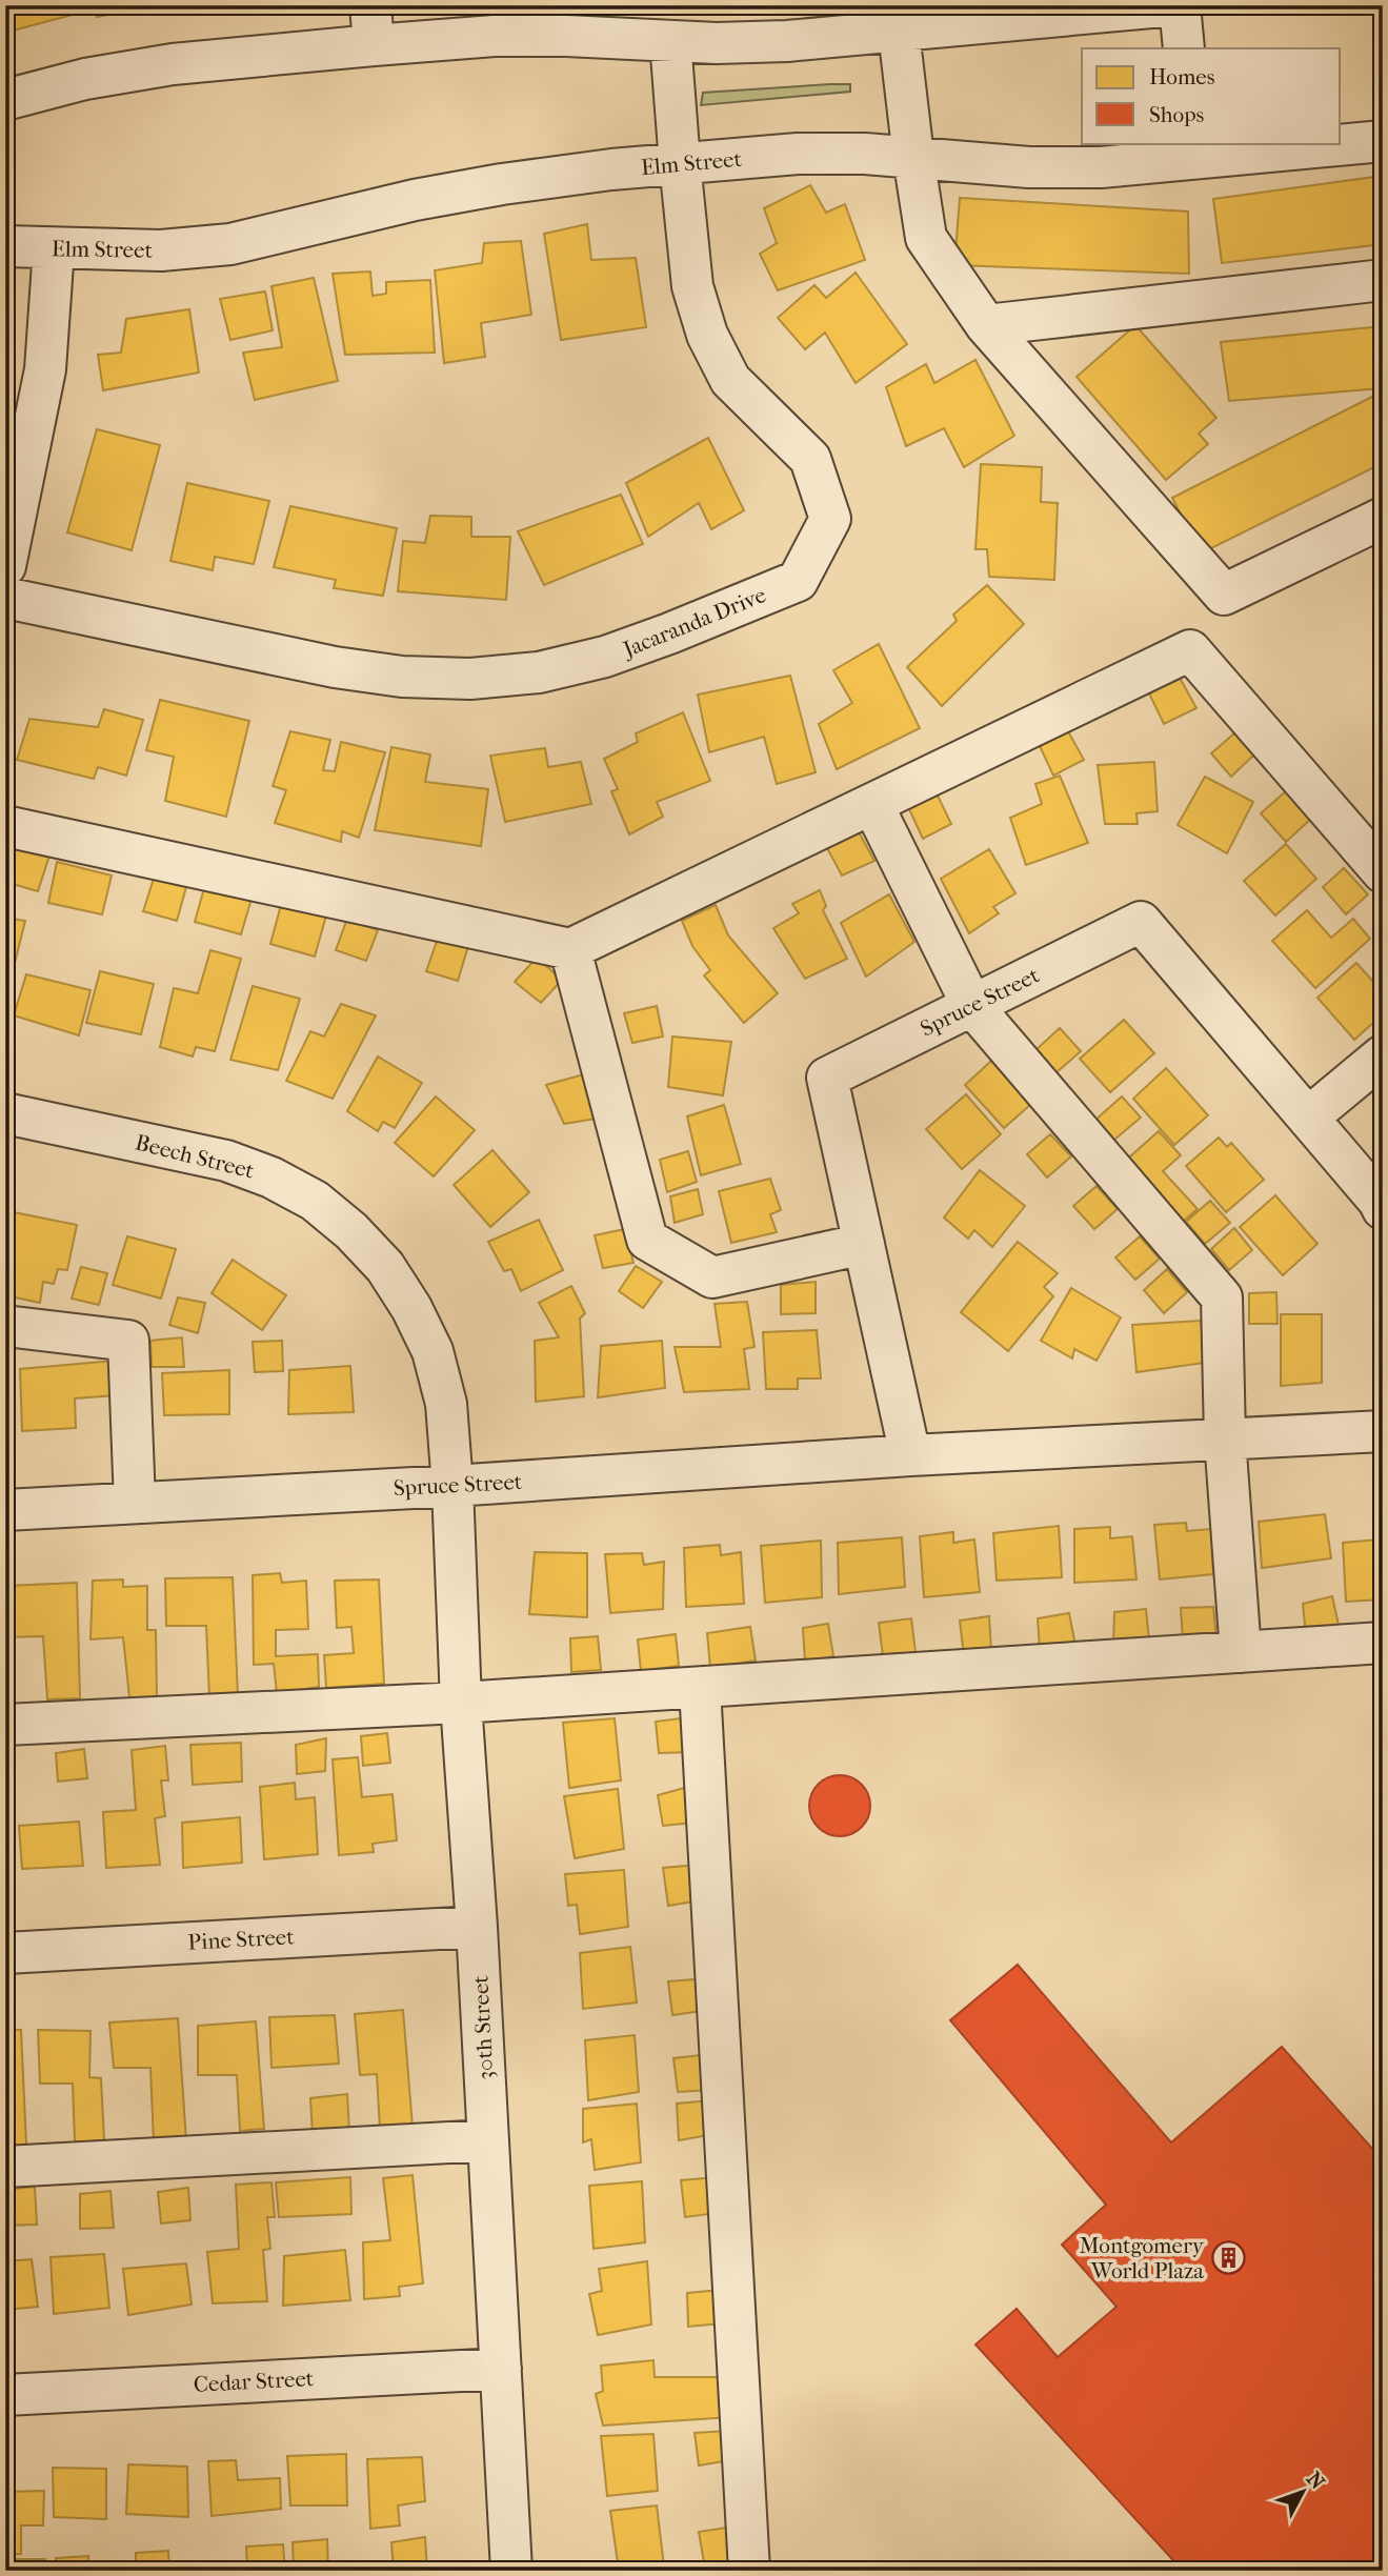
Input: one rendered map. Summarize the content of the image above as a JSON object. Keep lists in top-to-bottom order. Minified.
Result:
{"streets":{"street":["Elm Street","Jacaranda Drive","Spruce Street","Beech Street","Pine Street","30th Street","Cedar Street"]},"crossings":[["Elm Street","Jacaranda Drive"],["Spruce Street","Beech Street"],["Spruce Street","30th Street"],["Beech Street","30th Street"],["Pine Street","30th Street"],["30th Street","Cedar Street"]],"places":{"building":["Montgomery World Plaza"]},"legend":["Homes","Shops"],"north":"top right"}
